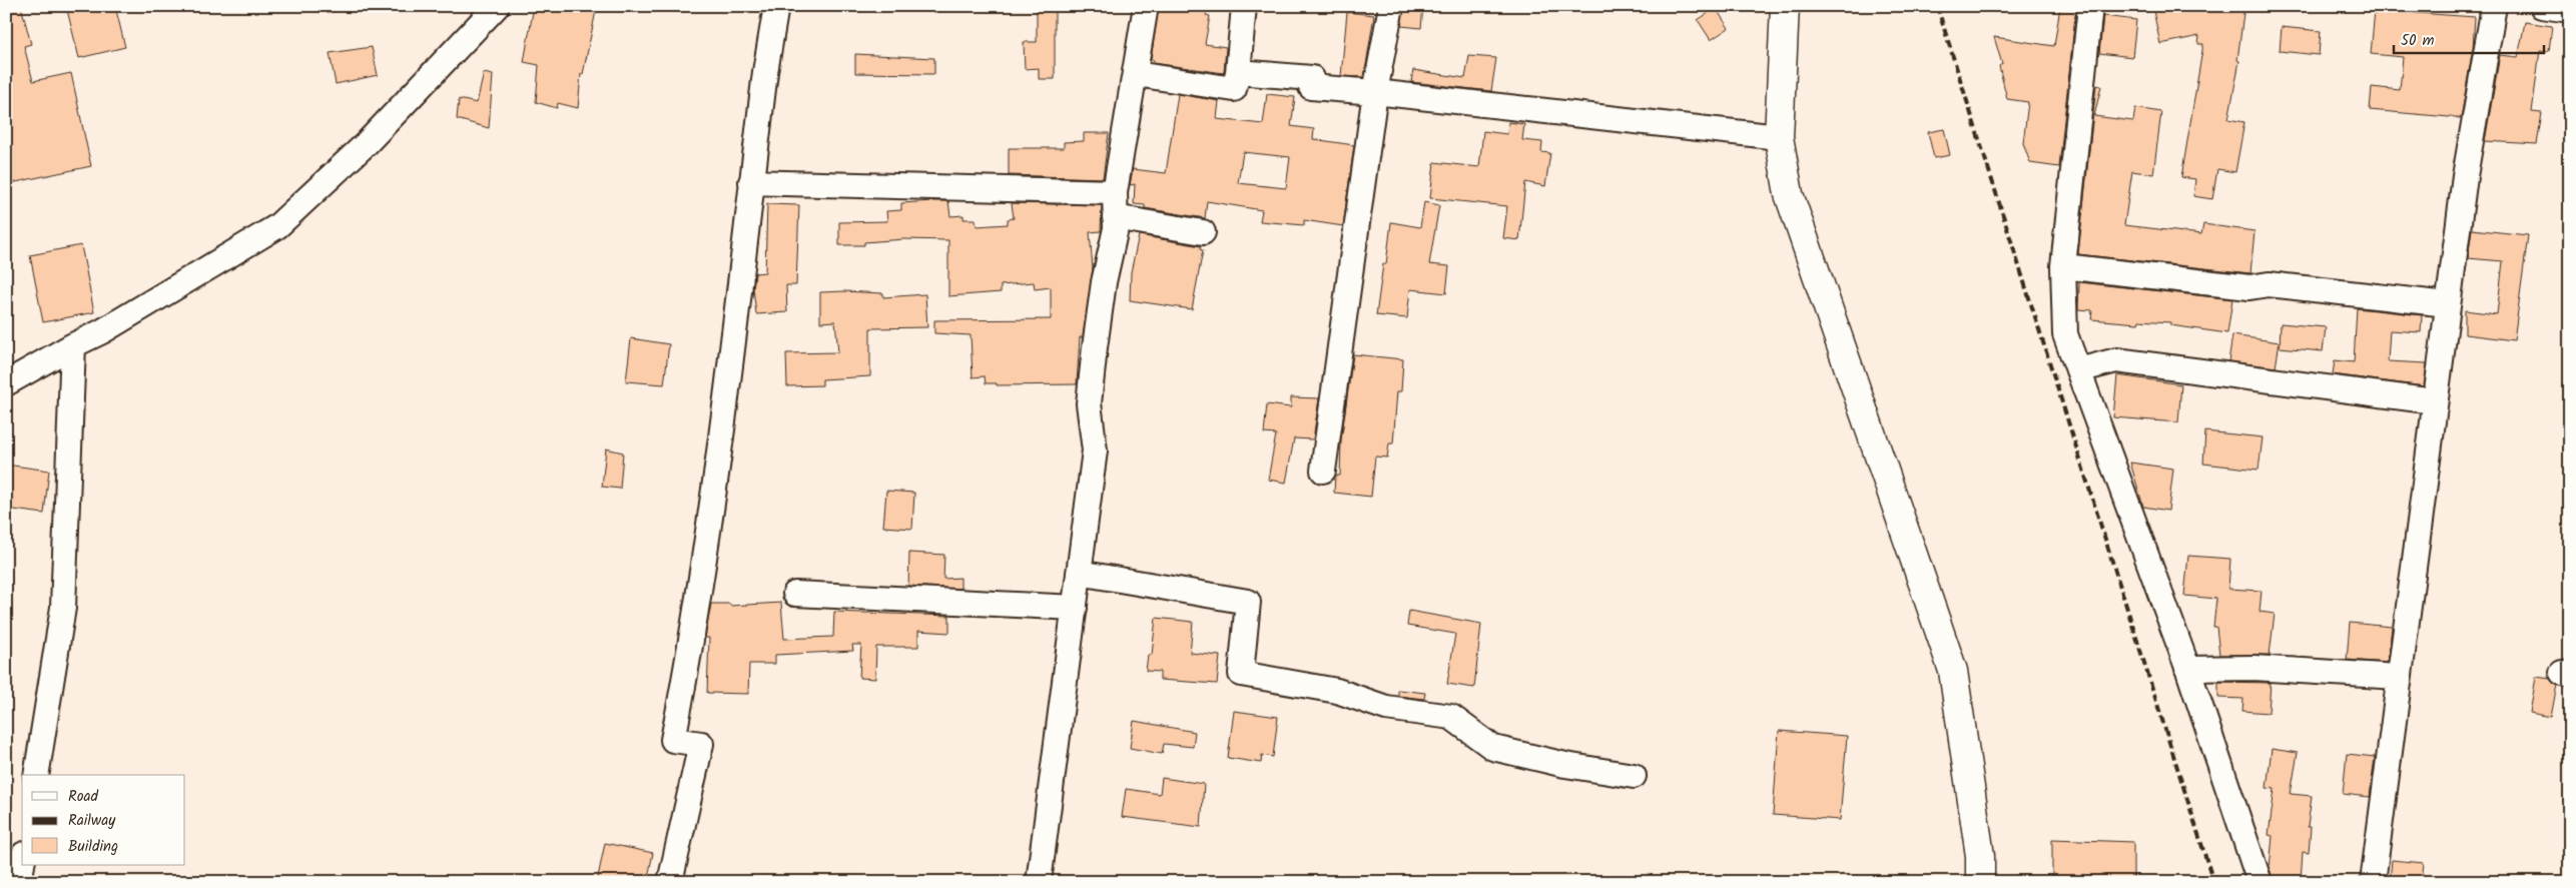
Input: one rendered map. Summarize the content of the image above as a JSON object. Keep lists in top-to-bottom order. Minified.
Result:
{"legend":["Road","Railway","Building"],"scale_bar":"50 m"}
